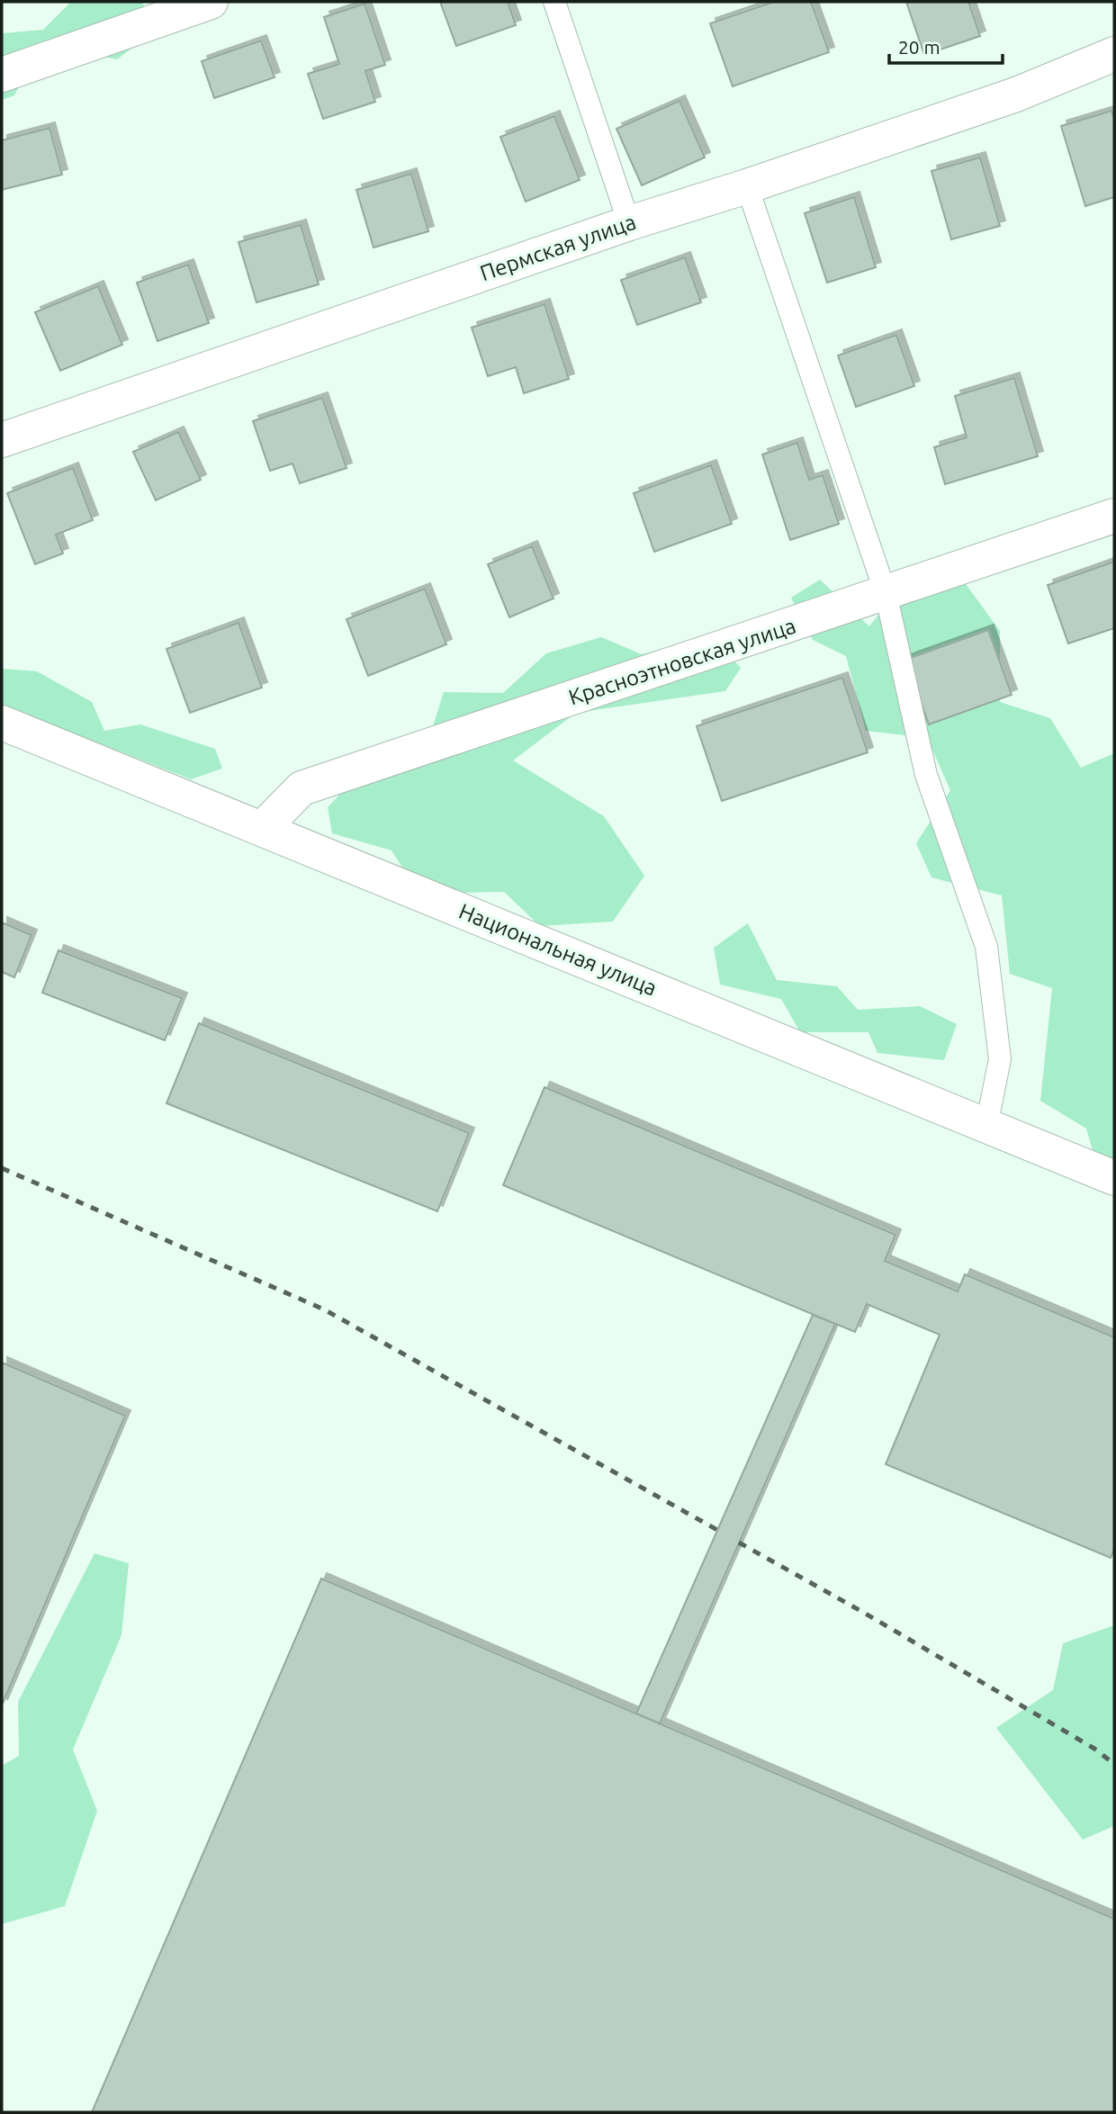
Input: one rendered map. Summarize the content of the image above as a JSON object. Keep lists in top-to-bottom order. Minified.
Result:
{"streets":{"street":["Пермская улица","Красноэтновская улица","Национальная улица"]},"crossings":[["Красноэтновская улица","Национальная улица"]],"scale_bar":"20 m"}
